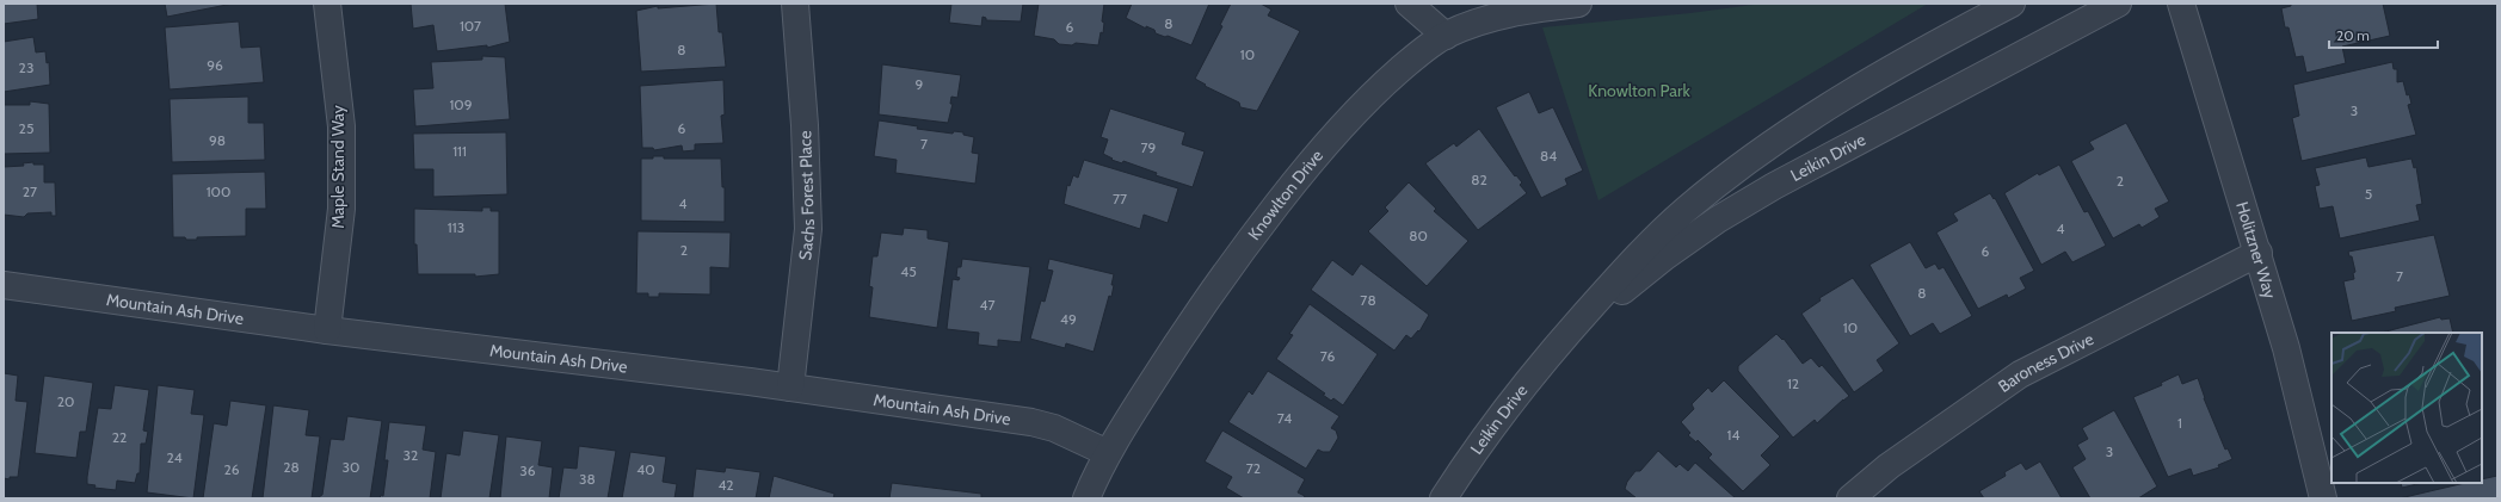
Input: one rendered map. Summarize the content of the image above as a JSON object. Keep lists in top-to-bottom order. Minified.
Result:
{"streets":{"street":["Leikin Drive","Maple Stand Way","Knowlton Drive","Sachs Forest Place","Holitzner Way","Mountain Ash Drive","Baroness Drive"]},"crossings":[["Maple Stand Way","Mountain Ash Drive"],["Knowlton Drive","Mountain Ash Drive"],["Sachs Forest Place","Mountain Ash Drive"],["Holitzner Way","Baroness Drive"]],"parks":["Knowlton Park"],"house_numbers":["8","107","6","8","10","96","23","9","109","3","25","6","98","7","79","111","84","82","2","27","100","5","77","4","113","4","80","2","6","45","7","8","78","47","49","10","76","12","20","74","1","14","22","3","32","24","28","30","72","26","40","36","38","42"],"scale_bar":"20 m"}
